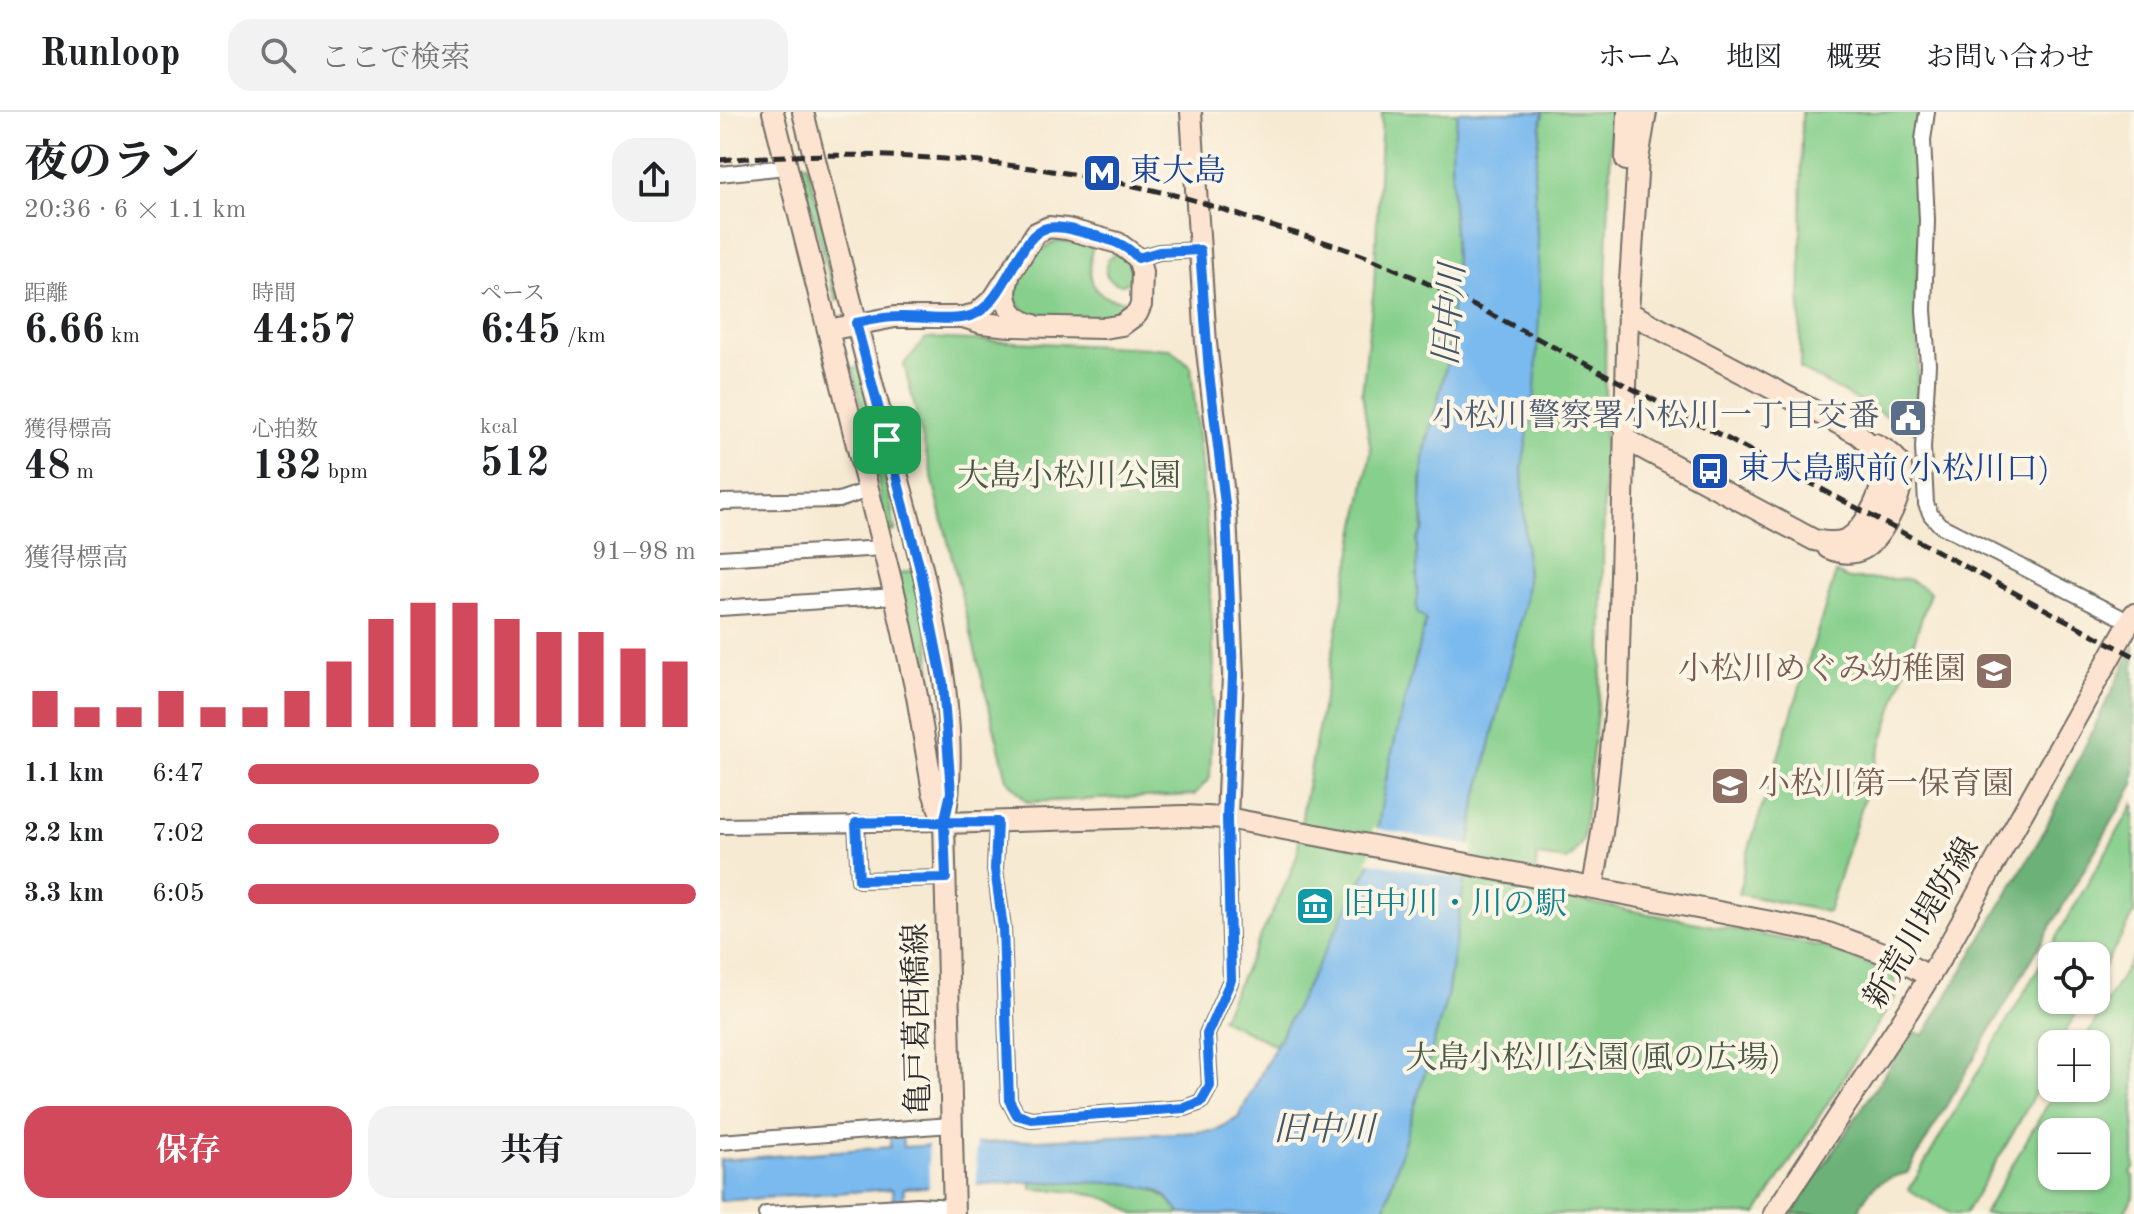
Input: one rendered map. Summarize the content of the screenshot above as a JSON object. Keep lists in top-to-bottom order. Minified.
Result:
{"streets":{"street":["新荒川堤防線","亀戸葛西橋線"]},"water":["旧中川"],"parks":["大島小松川公園","大島小松川公園(風の広場)"],"places":{"metro station":["東大島"],"public building":["小松川警察署小松川一丁目交番"],"bus stop":["東大島駅前(小松川口)"],"school or university":["小松川めぐみ幼稚園","小松川第一保育園"],"museum":["旧中川・川の駅"]},"page":{"header":"Runloop","search":"ここで検索","nav":["ホーム","地図","概要","お問い合わせ"],"heading":["夜のラン","20:36 · 6 × 1.1 km"],"stats":[["距離","6.66 km"],["時間","44:57"],["ペース","6:45 /km"],["獲得標高","48 m"],["心拍数","132 bpm"],["kcal","512"]],"chart":["獲得標高","91–98 m"],"list":[{"name":"1.1 km","note":"6:47"},{"name":"2.2 km","note":"7:02"},{"name":"3.3 km","note":"6:05"}],"map_buttons":["+","−"],"buttons":["保存","共有"]}}
